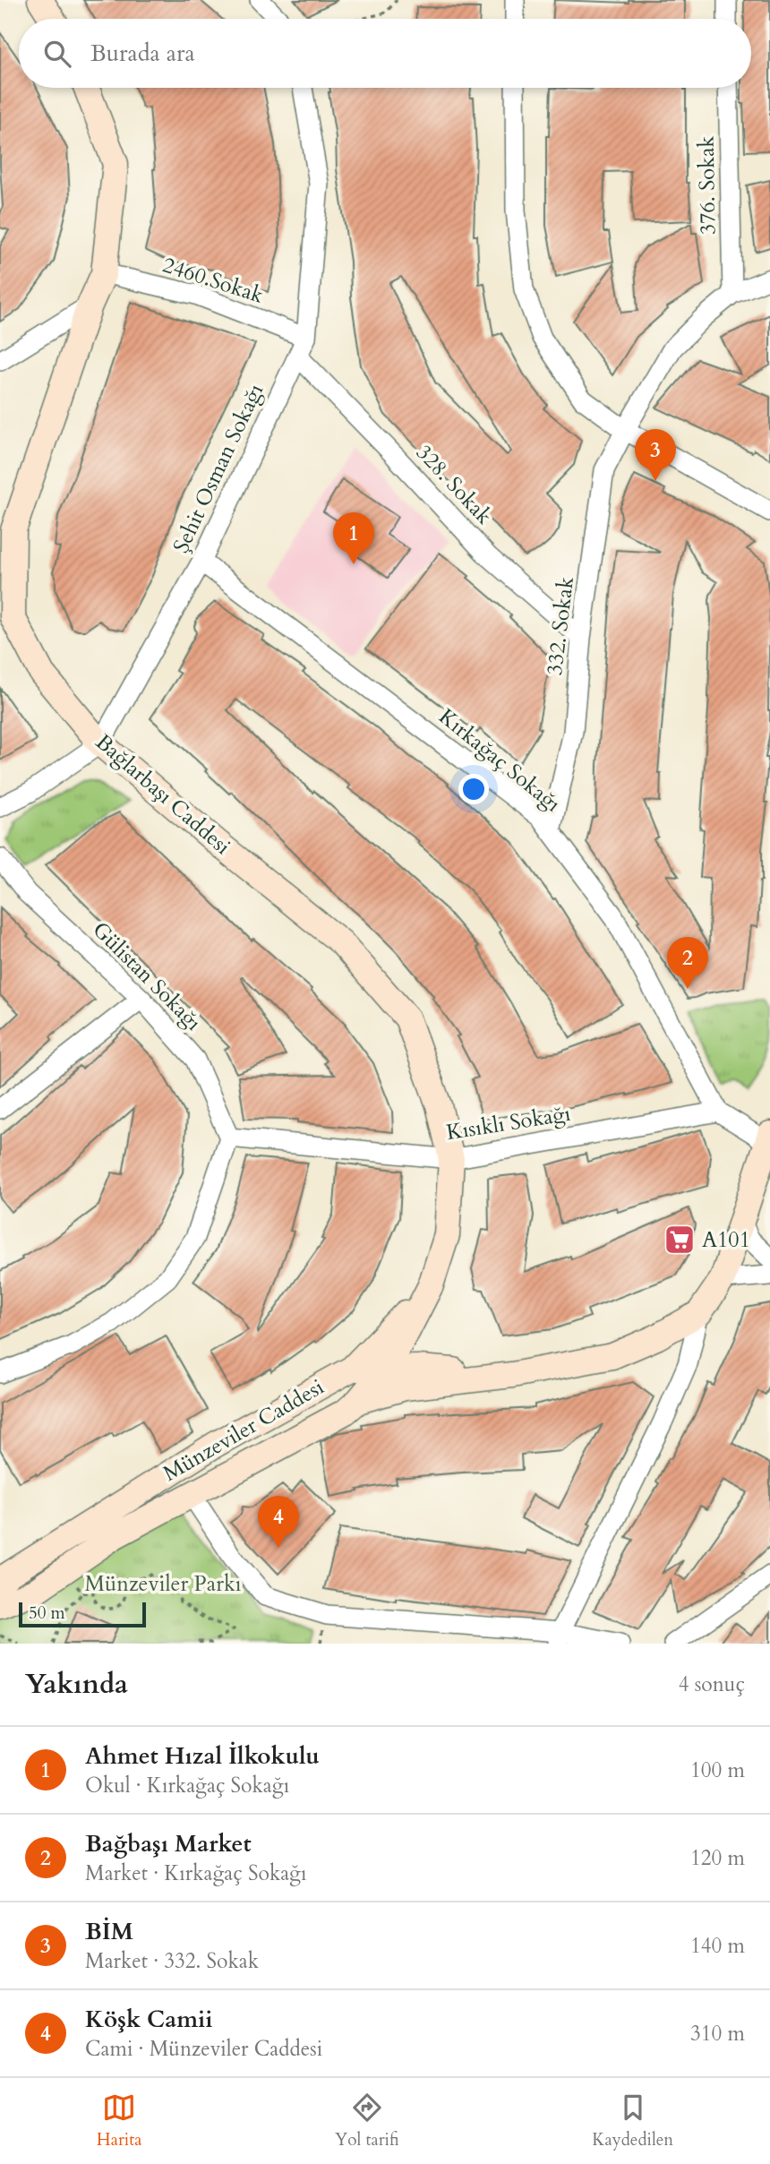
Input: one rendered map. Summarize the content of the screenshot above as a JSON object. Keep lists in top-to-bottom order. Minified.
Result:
{"streets":{"street":["376. Sokak","2460.Sokak","Şehit Osman Sokağı","328. Sokak","332. Sokak","Kırkağaç Sokağı","Bağlarbaşı Caddesi","Gülistan Sokağı","Kısıklı Sokağı","Münzeviler Caddesi"]},"crossings":[["376. Sokak","332. Sokak"],["2460.Sokak","Şehit Osman Sokağı"],["2460.Sokak","Bağlarbaşı Caddesi"],["Şehit Osman Sokağı","328. Sokak"],["Şehit Osman Sokağı","Kırkağaç Sokağı"],["Şehit Osman Sokağı","Bağlarbaşı Caddesi"],["328. Sokak","332. Sokak"],["332. Sokak","Kırkağaç Sokağı"],["Kırkağaç Sokağı","Kısıklı Sokağı"],["Bağlarbaşı Caddesi","Kısıklı Sokağı"],["Bağlarbaşı Caddesi","Münzeviler Caddesi"],["Gülistan Sokağı","Kısıklı Sokağı"]],"parks":["Münzeviler Parkı"],"places":{"supermarket":["A101"]},"scale_bar":"50 m","page":{"search":"Burada ara","pins":["3","1","2","4"],"scale":"50 m","heading":["Yakında","4 sonuç"],"list":[{"mark":"1","name":"Ahmet Hızal İlkokulu","note":"Okul · Kırkağaç Sokağı","value":"100 m"},{"mark":"2","name":"Bağbaşı Market","note":"Market · Kırkağaç Sokağı","value":"120 m"},{"mark":"3","name":"BİM","note":"Market · 332. Sokak","value":"140 m"},{"mark":"4","name":"Köşk Camii","note":"Cami · Münzeviler Caddesi","value":"310 m"}],"nav":["Harita","Yol tarifi","Kaydedilen"]}}
